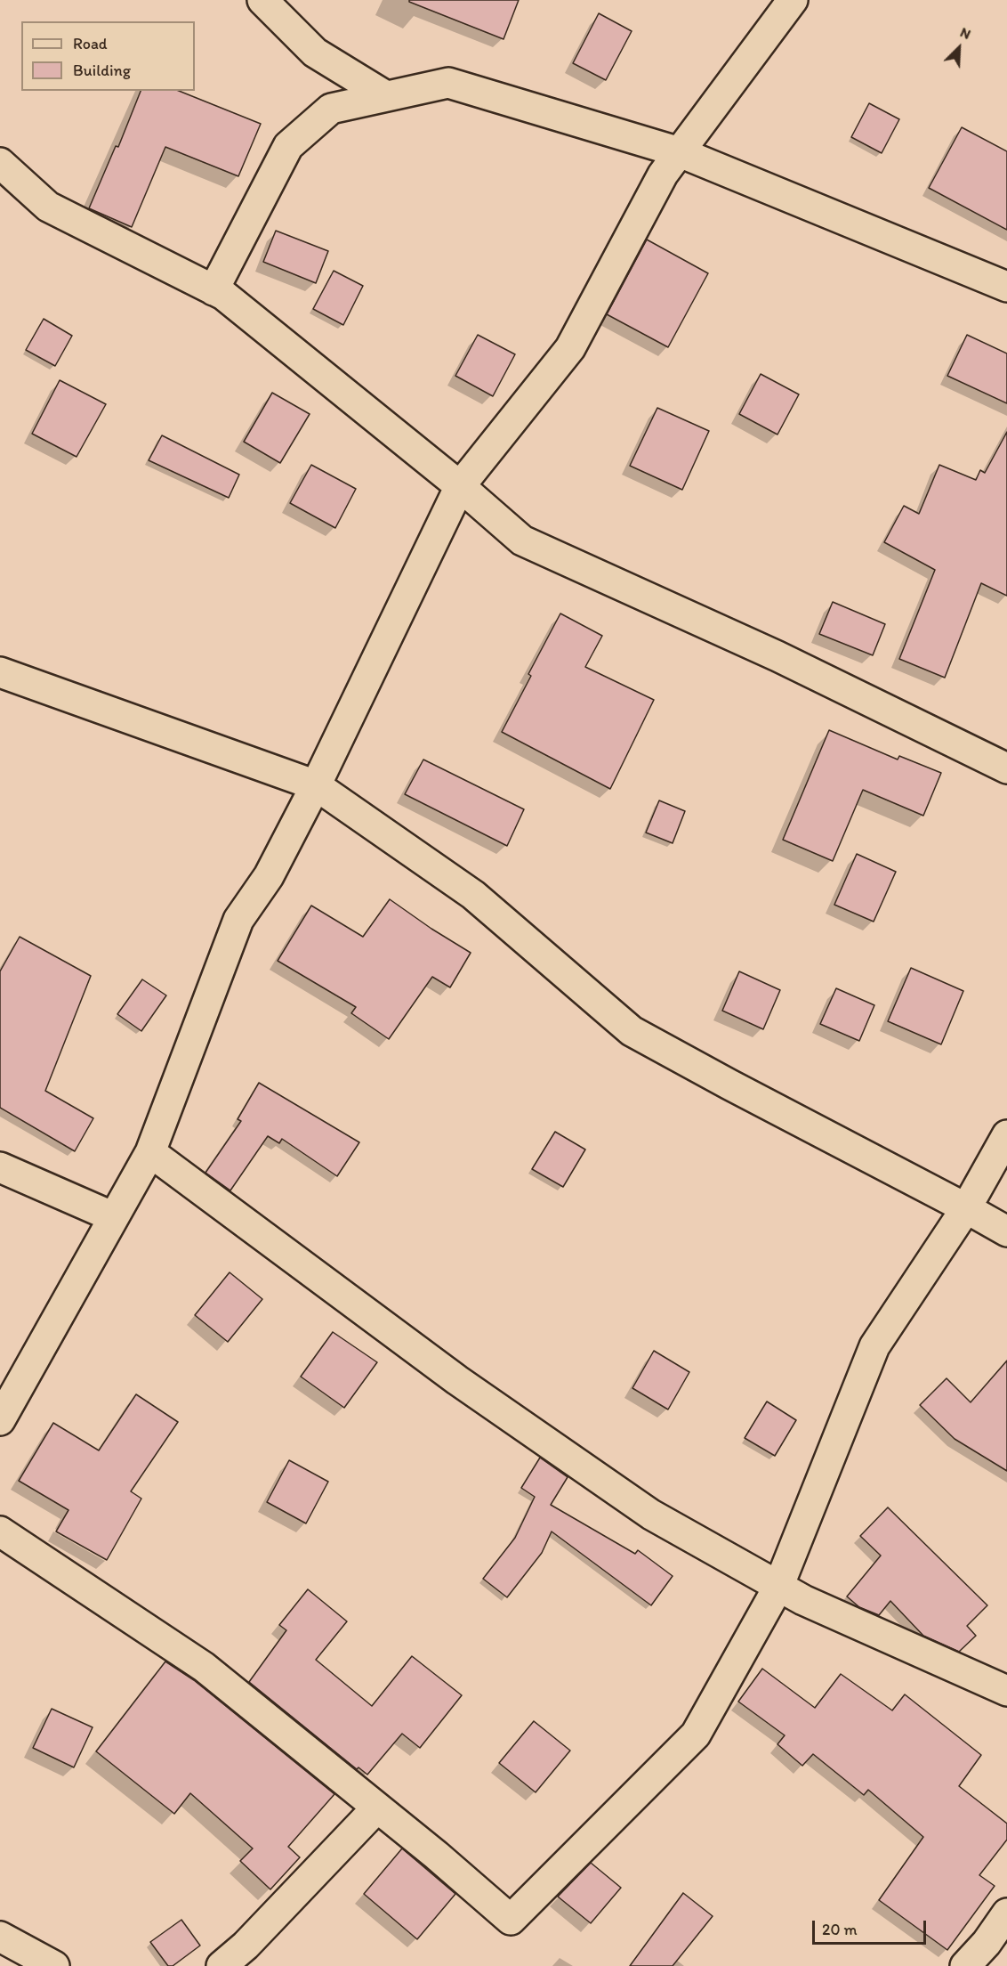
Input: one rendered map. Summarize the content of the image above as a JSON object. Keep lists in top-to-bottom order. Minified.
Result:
{"legend":["Road","Building"],"scale_bar":"20 m","north":"top right"}
